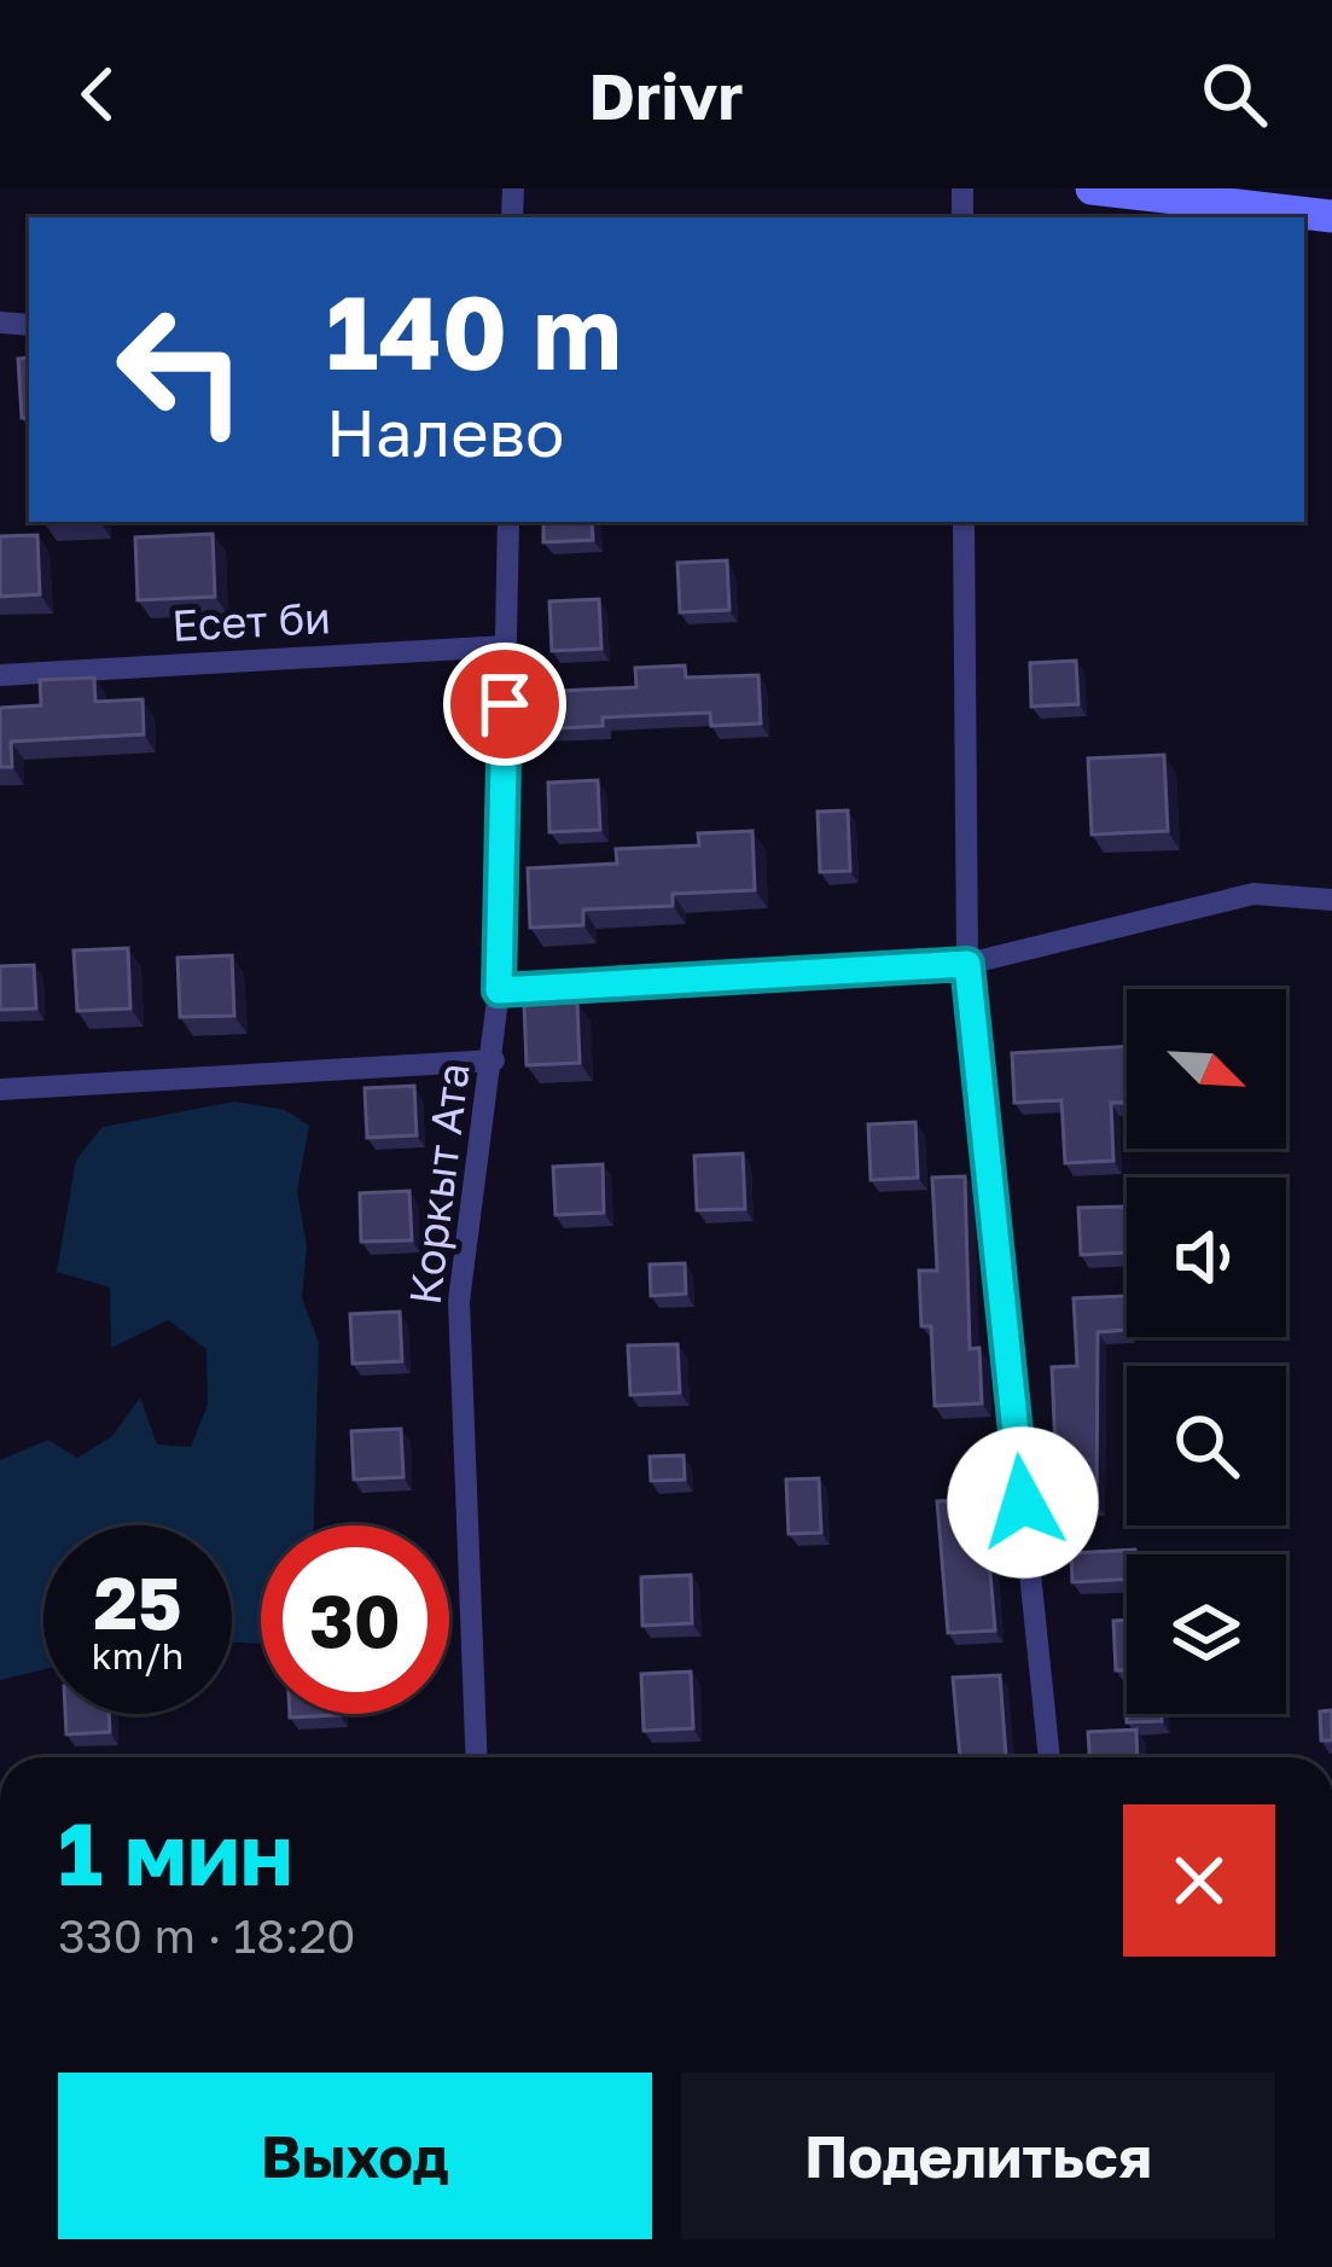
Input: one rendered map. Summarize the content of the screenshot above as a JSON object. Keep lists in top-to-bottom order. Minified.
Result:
{"streets":{"street":["Есет би","Коркыт Ата"]},"crossings":[["Есет би","Коркыт Ата"]],"north":"bottom right","page":{"header":"Drivr","turn":["140 m","Налево"],"speed":"25 km/h","limit":"30","heading":["1 мин","330 m · 18:20"],"buttons":["Выход","Поделиться"]}}
